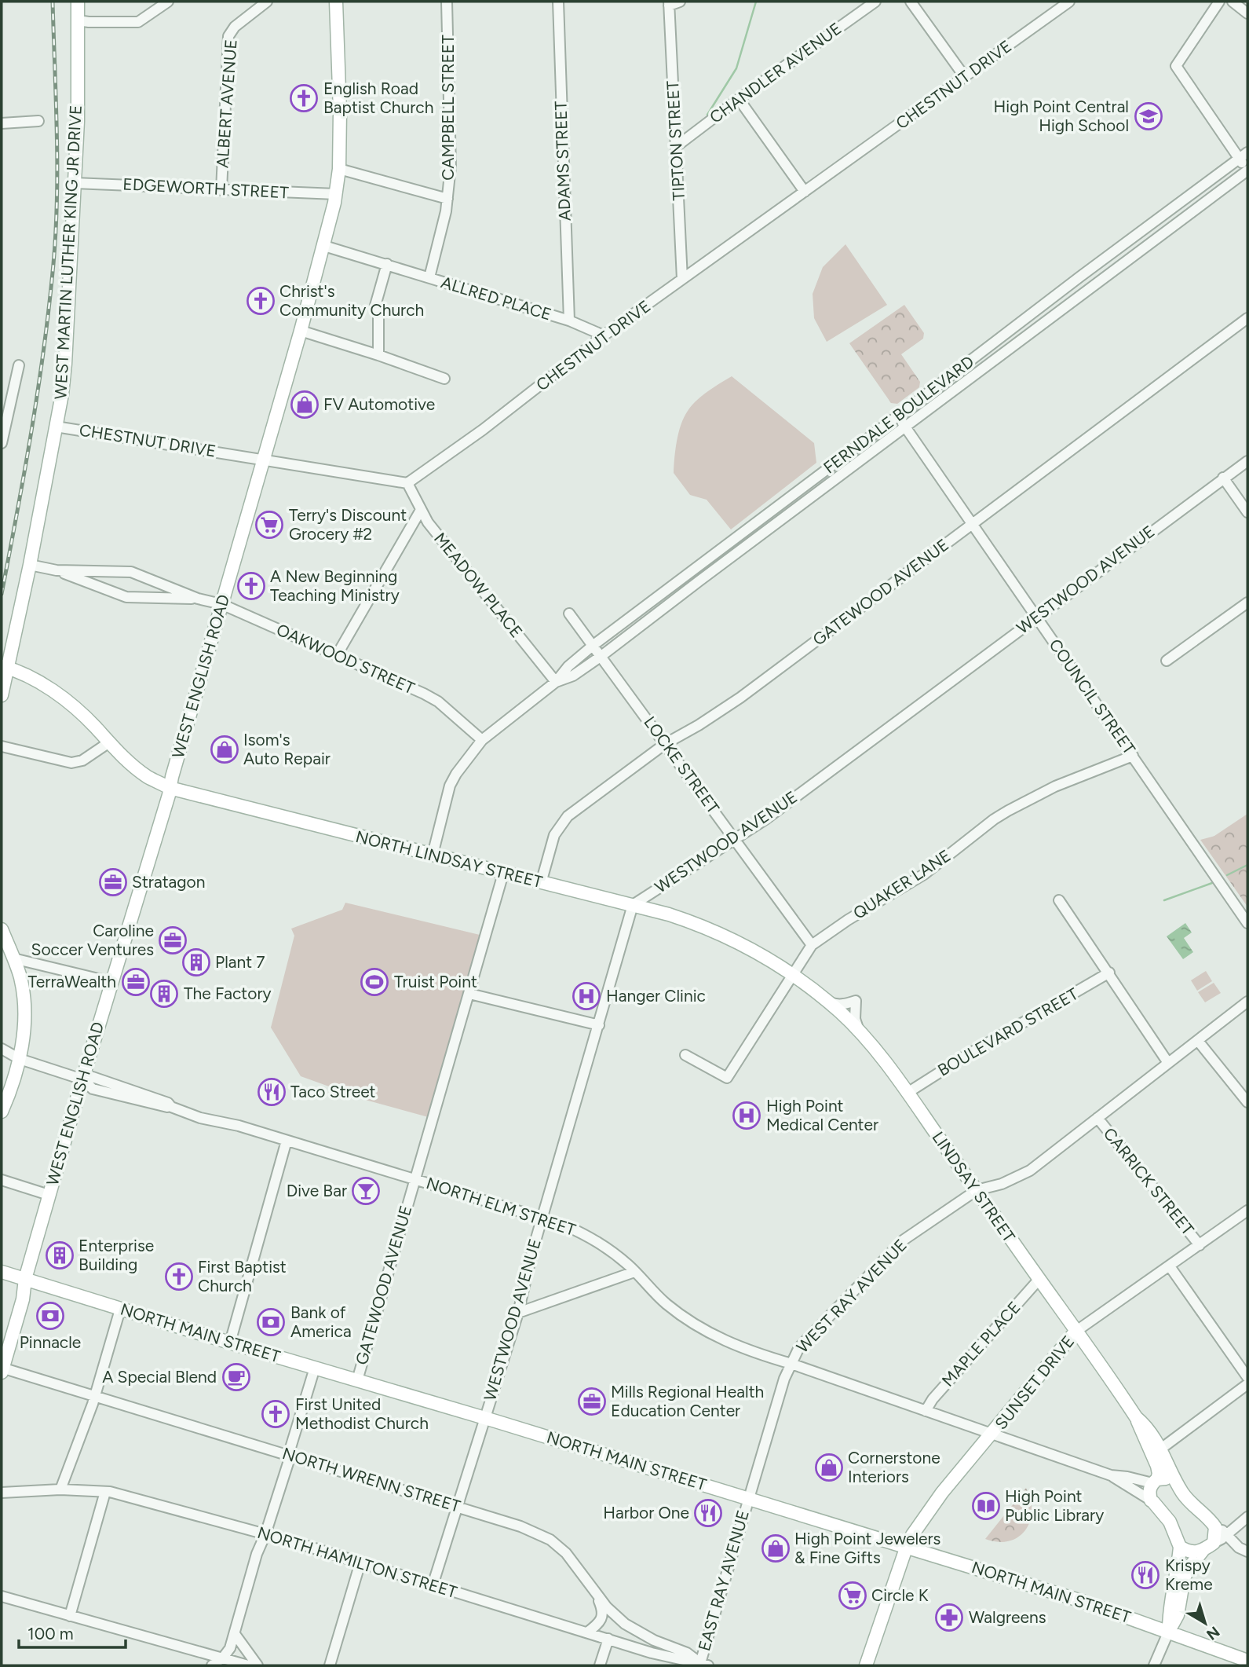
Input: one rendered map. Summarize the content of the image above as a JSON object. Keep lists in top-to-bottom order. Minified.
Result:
{"streets":{"main road":["WEST MARTIN LUTHER KING JR DRIVE","WEST ENGLISH ROAD","NORTH LINDSAY STREET","LINDSAY STREET","NORTH MAIN STREET","SUNSET DRIVE"],"street":["CHANDLER AVENUE","CHESTNUT DRIVE","ALBERT AVENUE","CAMPBELL STREET","TIPTON STREET","ADAMS STREET","EDGEWORTH STREET","ALLRED PLACE","FERNDALE BOULEVARD","WESTWOOD AVENUE","MEADOW PLACE","GATEWOOD AVENUE","OAKWOOD STREET","COUNCIL STREET","LOCKE STREET","QUAKER LANE","BOULEVARD STREET","CARRICK STREET","NORTH ELM STREET","WEST RAY AVENUE","MAPLE PLACE","NORTH WRENN STREET","NORTH HAMILTON STREET","EAST RAY AVENUE"]},"crossings":[["CHANDLER AVENUE","TIPTON STREET"],["CHESTNUT DRIVE","TIPTON STREET"],["CHESTNUT DRIVE","WEST MARTIN LUTHER KING JR DRIVE"],["CHESTNUT DRIVE","ALLRED PLACE"],["CHESTNUT DRIVE","MEADOW PLACE"],["CHESTNUT DRIVE","WEST ENGLISH ROAD"],["ALBERT AVENUE","EDGEWORTH STREET"],["CAMPBELL STREET","ALLRED PLACE"],["ADAMS STREET","ALLRED PLACE"],["EDGEWORTH STREET","WEST MARTIN LUTHER KING JR DRIVE"],["EDGEWORTH STREET","WEST ENGLISH ROAD"],["WEST MARTIN LUTHER KING JR DRIVE","OAKWOOD STREET"],["WEST MARTIN LUTHER KING JR DRIVE","NORTH LINDSAY STREET"],["ALLRED PLACE","WEST ENGLISH ROAD"],["FERNDALE BOULEVARD","MEADOW PLACE"],["FERNDALE BOULEVARD","OAKWOOD STREET"],["FERNDALE BOULEVARD","COUNCIL STREET"],["FERNDALE BOULEVARD","LOCKE STREET"],["FERNDALE BOULEVARD","NORTH LINDSAY STREET"],["WESTWOOD AVENUE","COUNCIL STREET"],["WESTWOOD AVENUE","LOCKE STREET"],["WESTWOOD AVENUE","NORTH LINDSAY STREET"],["WESTWOOD AVENUE","NORTH ELM STREET"],["WESTWOOD AVENUE","NORTH MAIN STREET"],["WESTWOOD AVENUE","NORTH WRENN STREET"],["WESTWOOD AVENUE","NORTH HAMILTON STREET"],["GATEWOOD AVENUE","COUNCIL STREET"],["GATEWOOD AVENUE","LOCKE STREET"],["GATEWOOD AVENUE","NORTH LINDSAY STREET"],["GATEWOOD AVENUE","NORTH ELM STREET"],["GATEWOOD AVENUE","NORTH MAIN STREET"],["OAKWOOD STREET","WEST ENGLISH ROAD"],["WEST ENGLISH ROAD","NORTH LINDSAY STREET"],["WEST ENGLISH ROAD","NORTH ELM STREET"],["WEST ENGLISH ROAD","NORTH MAIN STREET"],["WEST ENGLISH ROAD","NORTH WRENN STREET"],["COUNCIL STREET","QUAKER LANE"],["LOCKE STREET","QUAKER LANE"],["NORTH LINDSAY STREET","QUAKER LANE"],["NORTH LINDSAY STREET","LINDSAY STREET"],["QUAKER LANE","LINDSAY STREET"],["BOULEVARD STREET","LINDSAY STREET"],["CARRICK STREET","WEST RAY AVENUE"],["CARRICK STREET","SUNSET DRIVE"],["LINDSAY STREET","WEST RAY AVENUE"],["LINDSAY STREET","MAPLE PLACE"],["LINDSAY STREET","SUNSET DRIVE"],["NORTH ELM STREET","WEST RAY AVENUE"],["NORTH ELM STREET","MAPLE PLACE"],["NORTH ELM STREET","SUNSET DRIVE"],["WEST RAY AVENUE","NORTH MAIN STREET"],["WEST RAY AVENUE","EAST RAY AVENUE"],["NORTH MAIN STREET","SUNSET DRIVE"],["NORTH MAIN STREET","EAST RAY AVENUE"],["NORTH WRENN STREET","NORTH HAMILTON STREET"],["NORTH WRENN STREET","EAST RAY AVENUE"],["NORTH HAMILTON STREET","EAST RAY AVENUE"]],"places":{"church":["English Road Baptist Church","Christ's Community Church","A New Beginning Teaching Ministry","First Baptist Church","First United Methodist Church"],"school or university":["High Point Central High School"],"shop":["FV Automotive","Isom's Auto Repair","Cornerstone Interiors","High Point Jewelers & Fine Gifts"],"supermarket":["Terry's Discount Grocery #2","Circle K"],"office":["Stratagon","Caroline Soccer Ventures","TerraWealth","Mills Regional Health Education Center"],"building":["Plant 7","The Factory","Enterprise Building"],"sports":["Truist Point"],"hospital":["Hanger Clinic","High Point Medical Center"],"restaurant":["Taco Street","Harbor One","Krispy Kreme"],"bar":["Dive Bar"],"bank":["Pinnacle","Bank of America"],"cafe":["A Special Blend"],"library":["High Point Public Library"],"pharmacy":["Walgreens"]},"scale_bar":"100 m","north":"bottom right"}
